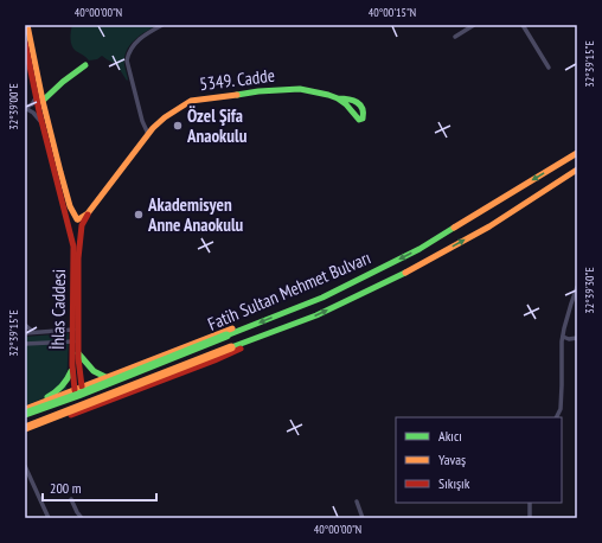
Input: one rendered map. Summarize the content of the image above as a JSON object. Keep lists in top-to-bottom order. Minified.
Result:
{"streets":{"main road":["5349. Cadde","Fatih Sultan Mehmet Bulvarı","İhlas Caddesi"]},"crossings":[["5349. Cadde","İhlas Caddesi"]],"places":["Özel Şifa Anaokulu","Akademisyen Anne Anaokulu"],"legend":["Akıcı","Yavaş","Sıkışık"],"scale_bar":"200 m","coordinates":["40°00'00\"N","40°00'15\"N","32°39'15\"E","32°39'00\"E","32°39'30\"E"]}
